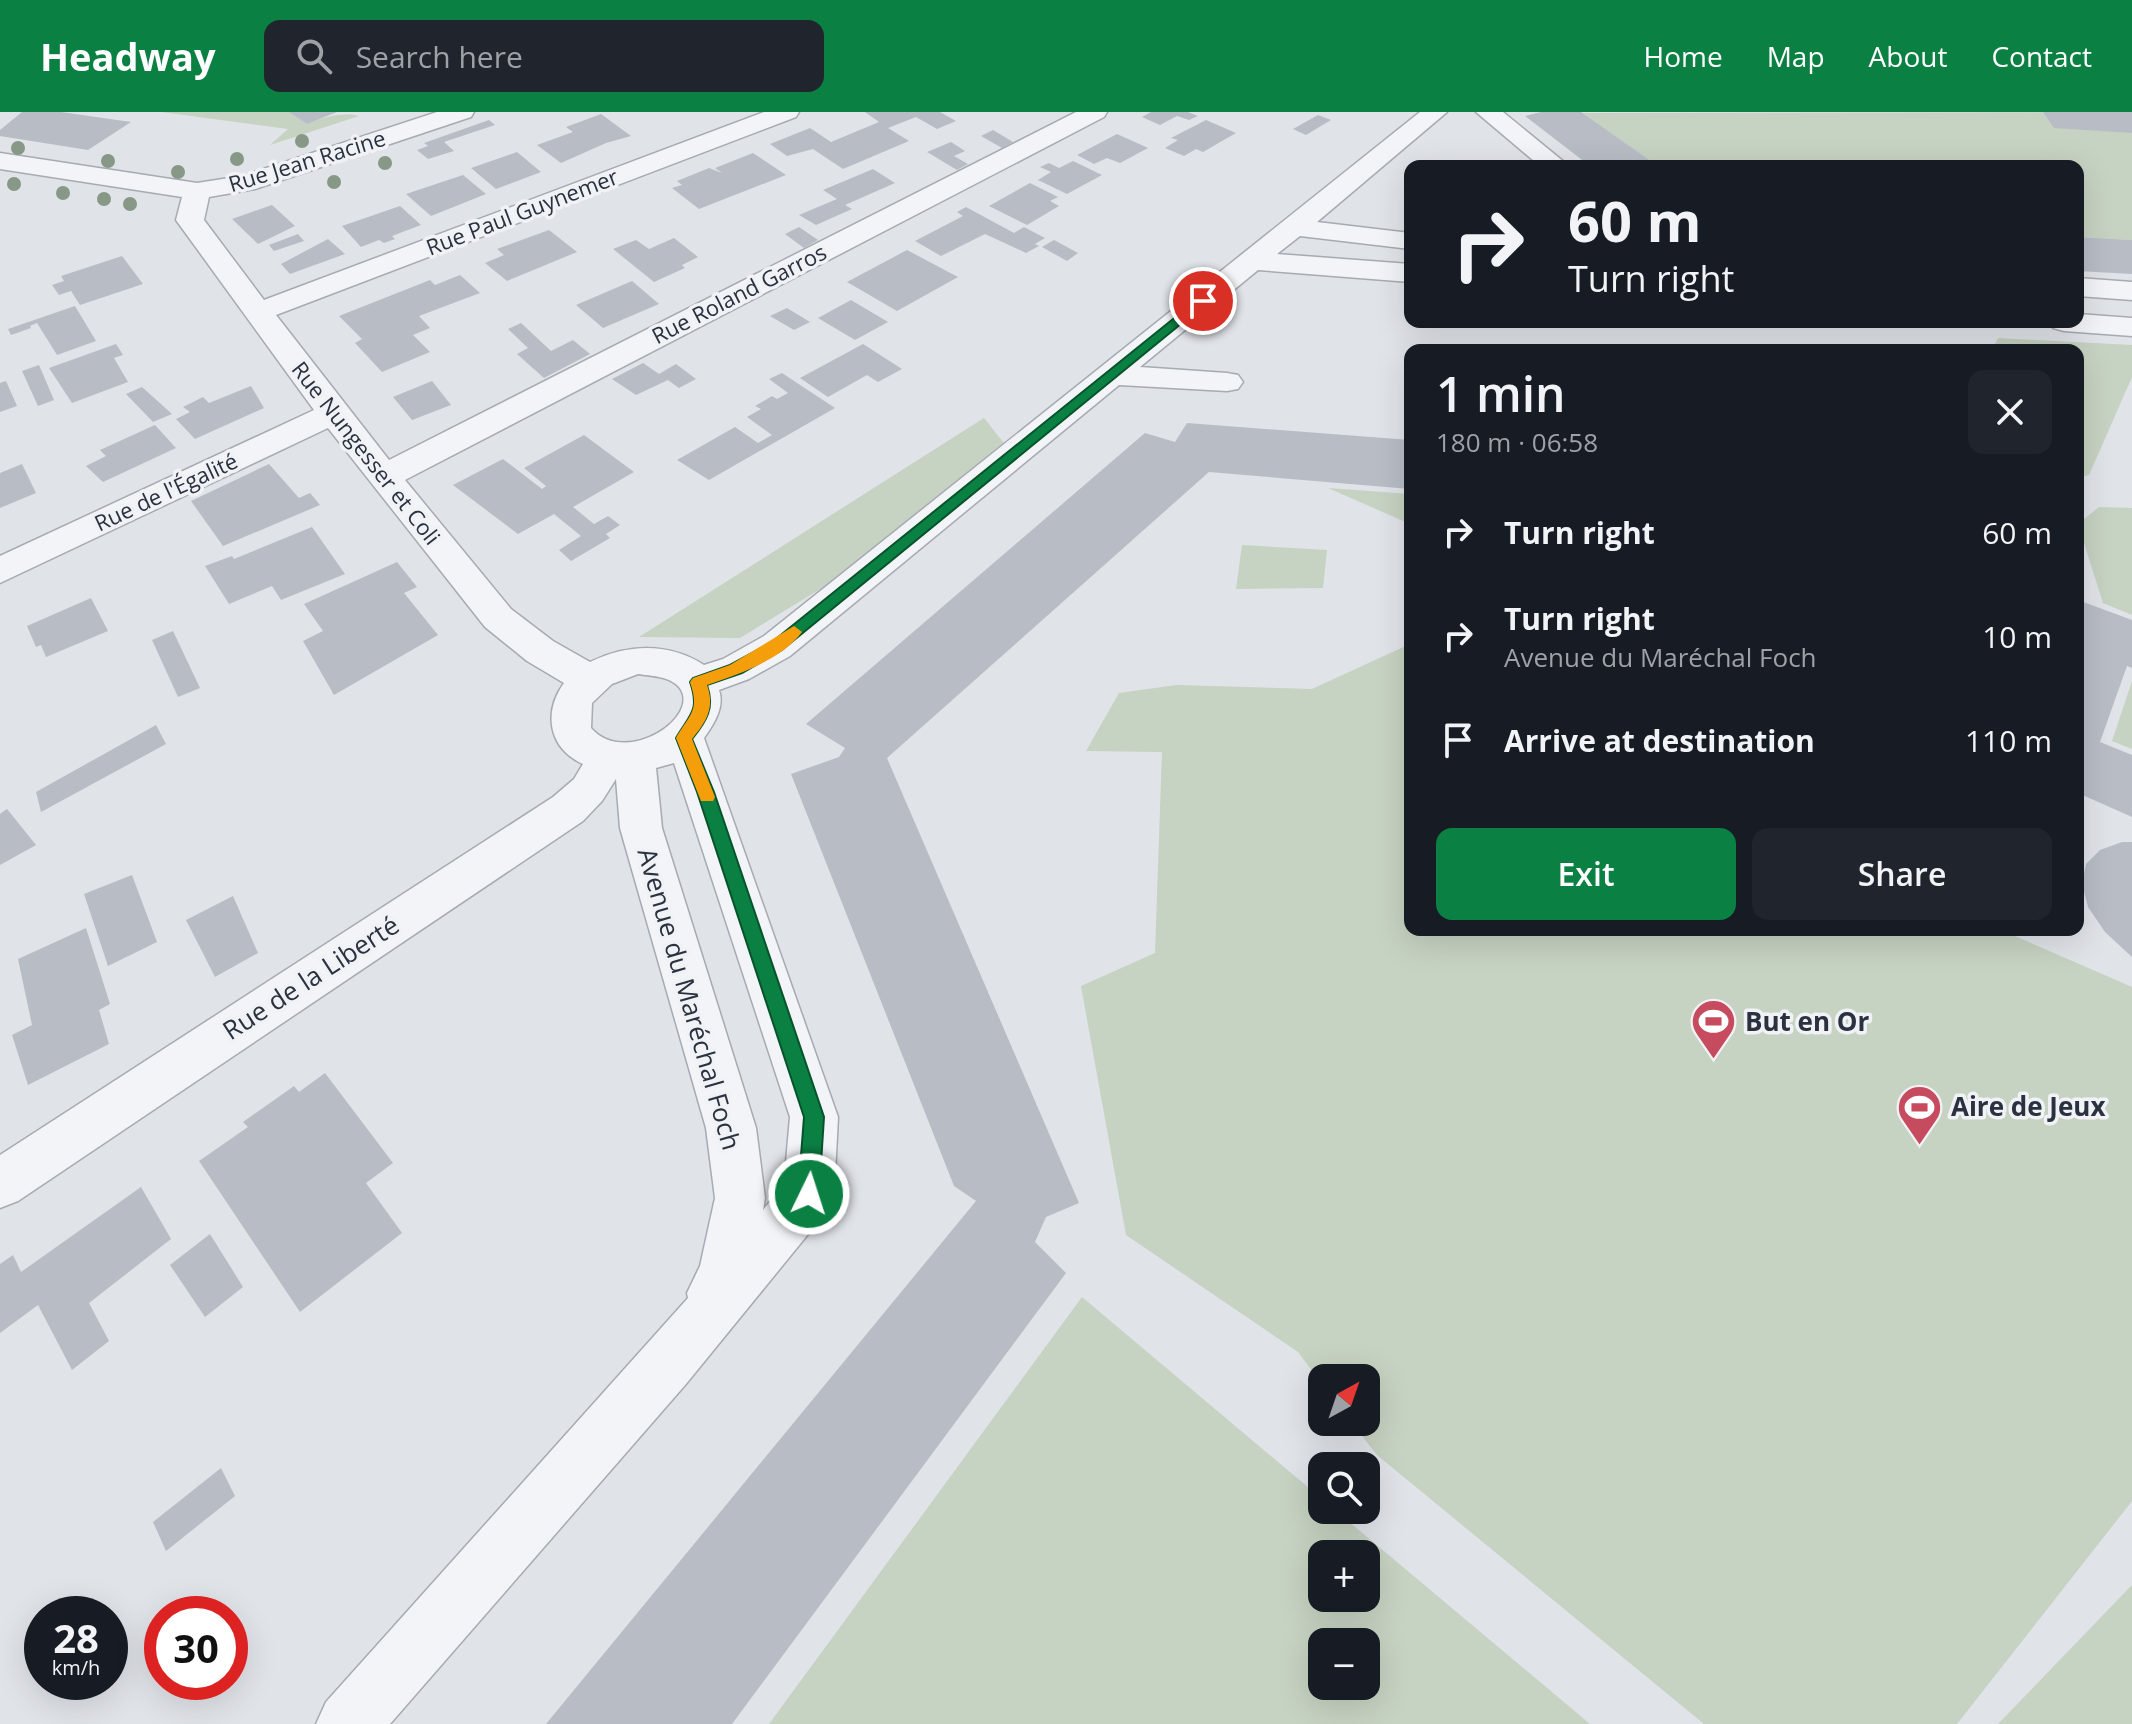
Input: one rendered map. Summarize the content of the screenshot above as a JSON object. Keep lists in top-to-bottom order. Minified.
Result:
{"streets":{"street":["Rue Jean Racine","Rue Paul Guynemer","Rue Roland Garros","Rue Nungesser et Coli","Rue de l'Égalité","Rue de la Liberté","Avenue du Maréchal Foch"]},"crossings":[["Rue Jean Racine","Rue Nungesser et Coli"],["Rue Paul Guynemer","Rue Nungesser et Coli"],["Rue Roland Garros","Rue Nungesser et Coli"],["Rue Nungesser et Coli","Rue de l'Égalité"],["Rue Nungesser et Coli","Rue de la Liberté"],["Rue Nungesser et Coli","Avenue du Maréchal Foch"],["Rue de la Liberté","Avenue du Maréchal Foch"]],"places":{"sports":["But en Or","Aire de Jeux"]},"north":"top right","page":{"header":"Headway","search":"Search here","nav":["Home","Map","About","Contact"],"turn":["60 m","Turn right"],"heading":["1 min","180 m · 06:58"],"list":[{"name":"Turn right","value":"60 m"},{"name":"Turn right","note":"Avenue du Maréchal Foch","value":"10 m"},{"name":"Arrive at destination","value":"110 m"}],"buttons":["Exit","Share"],"map_buttons":["+","−"],"speed":"28 km/h","limit":"30"}}
